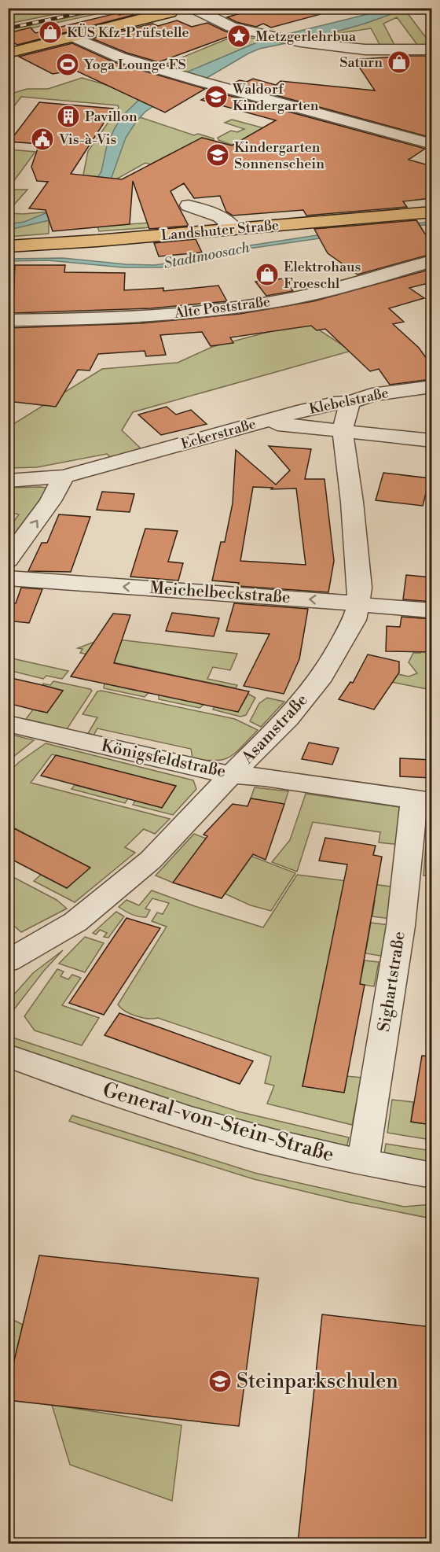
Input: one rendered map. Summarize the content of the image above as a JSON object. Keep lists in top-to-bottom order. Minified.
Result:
{"streets":{"main road":["Landshuter Straße"],"street":["Alte Poststraße","Klebelstraße","Eckerstraße","Meichelbeckstraße","Asamstraße","Königsfeldstraße","Sighartstraße","General-von-Stein-Straße"]},"crossings":[["Klebelstraße","Eckerstraße"],["Klebelstraße","Asamstraße"],["Eckerstraße","Asamstraße"],["Meichelbeckstraße","Asamstraße"],["Asamstraße","Königsfeldstraße"],["Königsfeldstraße","Sighartstraße"],["Sighartstraße","General-von-Stein-Straße"]],"one_way":["Meichelbeckstraße"],"water":["Stadtmoosach"],"places":{"shop":["KÜS Kfz-Prüfstelle","Saturn","Elektrohaus Froeschl"],"place":["Metzgerlehrbua"],"sports":["Yoga Lounge FS"],"school or university":["Waldorf Kindergarten","Kindergarten Sonnenschein","Steinparkschulen"],"building":["Pavillon"],"public building":["Vis-à-Vis"]}}
